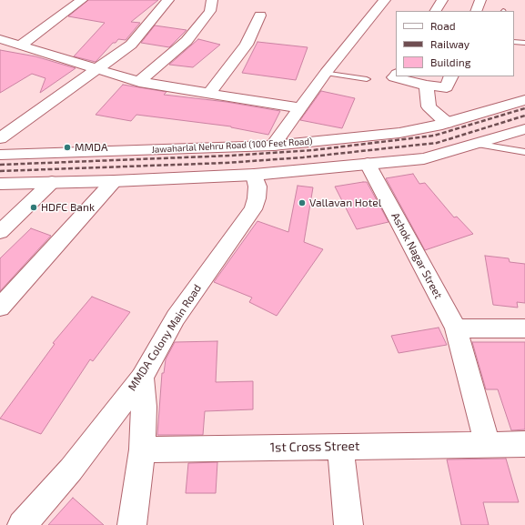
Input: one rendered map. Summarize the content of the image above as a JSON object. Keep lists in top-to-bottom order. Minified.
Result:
{"streets":{"street":["Jawaharlal Nehru Road (100 Feet Road)","Ashok Nagar Street","MMDA Colony Main Road","1st Cross Street"]},"crossings":[["Ashok Nagar Street","1st Cross Street"]],"places":["MMDA","Vallavan Hotel","HDFC Bank"],"legend":["Road","Railway","Building"]}
